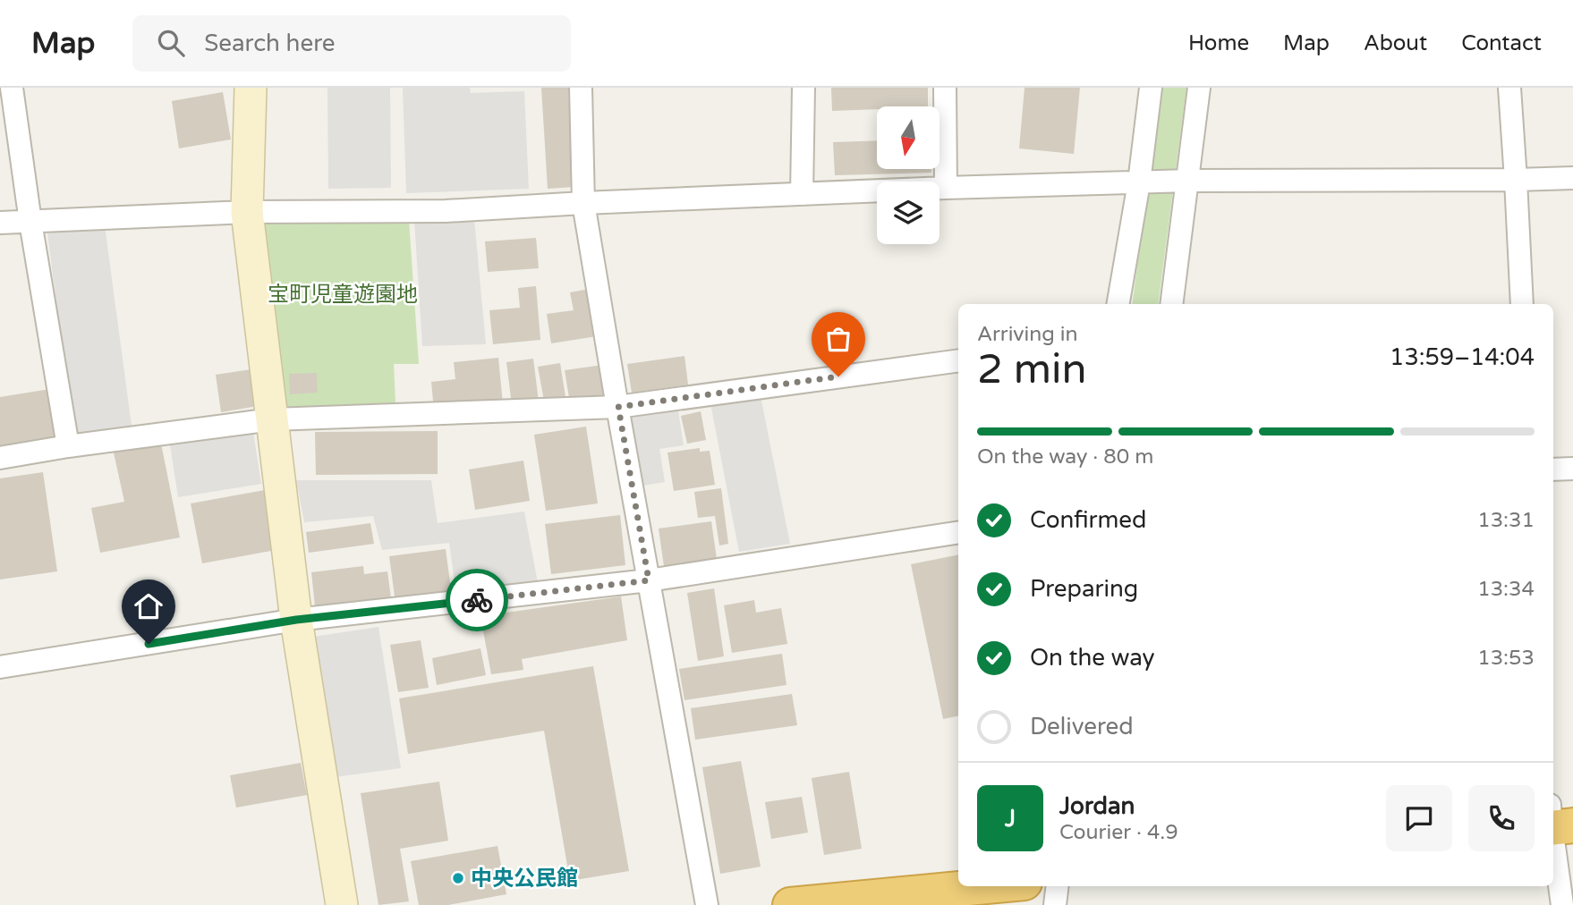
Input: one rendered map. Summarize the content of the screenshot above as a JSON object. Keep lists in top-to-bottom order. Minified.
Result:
{"parks":["宝町児童遊園地"],"places":["中央公民館"],"north":"bottom","page":{"header":"Map","search":"Search here","nav":["Home","Map","About","Contact"],"heading":["2 min","Arriving in","13:59–14:04"],"panel":["Jordan","Courier · 4.9"],"bar":"On the way · 80 m","list":[["Confirmed","13:31"],["Preparing","13:34"],["On the way","13:53"],"Delivered"],"round":"J"}}
